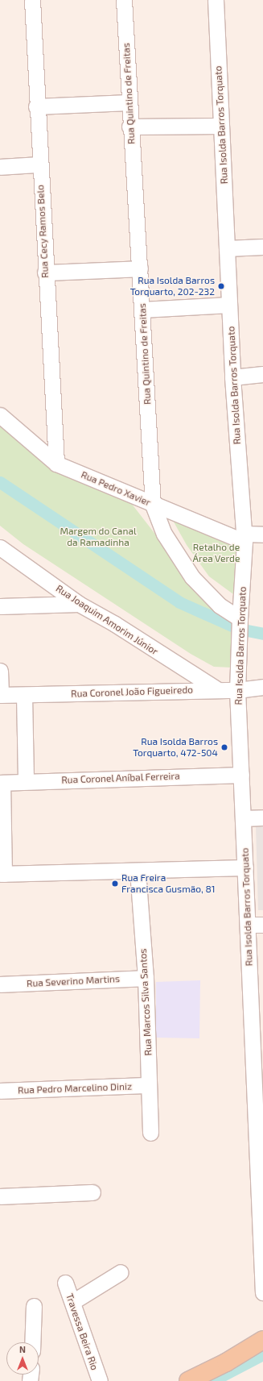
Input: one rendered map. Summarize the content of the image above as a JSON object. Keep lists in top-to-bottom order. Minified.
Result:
{"streets":{"street":["Rua Quintino de Freitas","Rua Isolda Barros Torquato","Rua Cecy Ramos Belo","Rua Pedro Xavier","Rua Joaquim Amorim Júnior","Rua Coronel João Figueiredo","Rua Coronel Aníbal Ferreira","Rua Severino Martins","Rua Marcos Silva Santos","Rua Pedro Marcelino Diniz","Travessa Beira Rio"]},"crossings":[["Rua Quintino de Freitas","Rua Isolda Barros Torquato"],["Rua Quintino de Freitas","Rua Pedro Xavier"],["Rua Isolda Barros Torquato","Rua Pedro Xavier"],["Rua Isolda Barros Torquato","Rua Coronel João Figueiredo"],["Rua Isolda Barros Torquato","Rua Coronel Aníbal Ferreira"],["Rua Cecy Ramos Belo","Rua Pedro Xavier"],["Rua Joaquim Amorim Júnior","Rua Coronel João Figueiredo"],["Rua Severino Martins","Rua Marcos Silva Santos"],["Rua Marcos Silva Santos","Rua Pedro Marcelino Diniz"]],"parks":["Margem do Canal da Ramadinha","Retalho de Área Verde"],"places":["Rua Isolda Barros Torquarto, 202-232","Rua Isolda Barros Torquarto, 472-504","Rua Freira Francisca Gusmão, 81"],"north":"top"}
